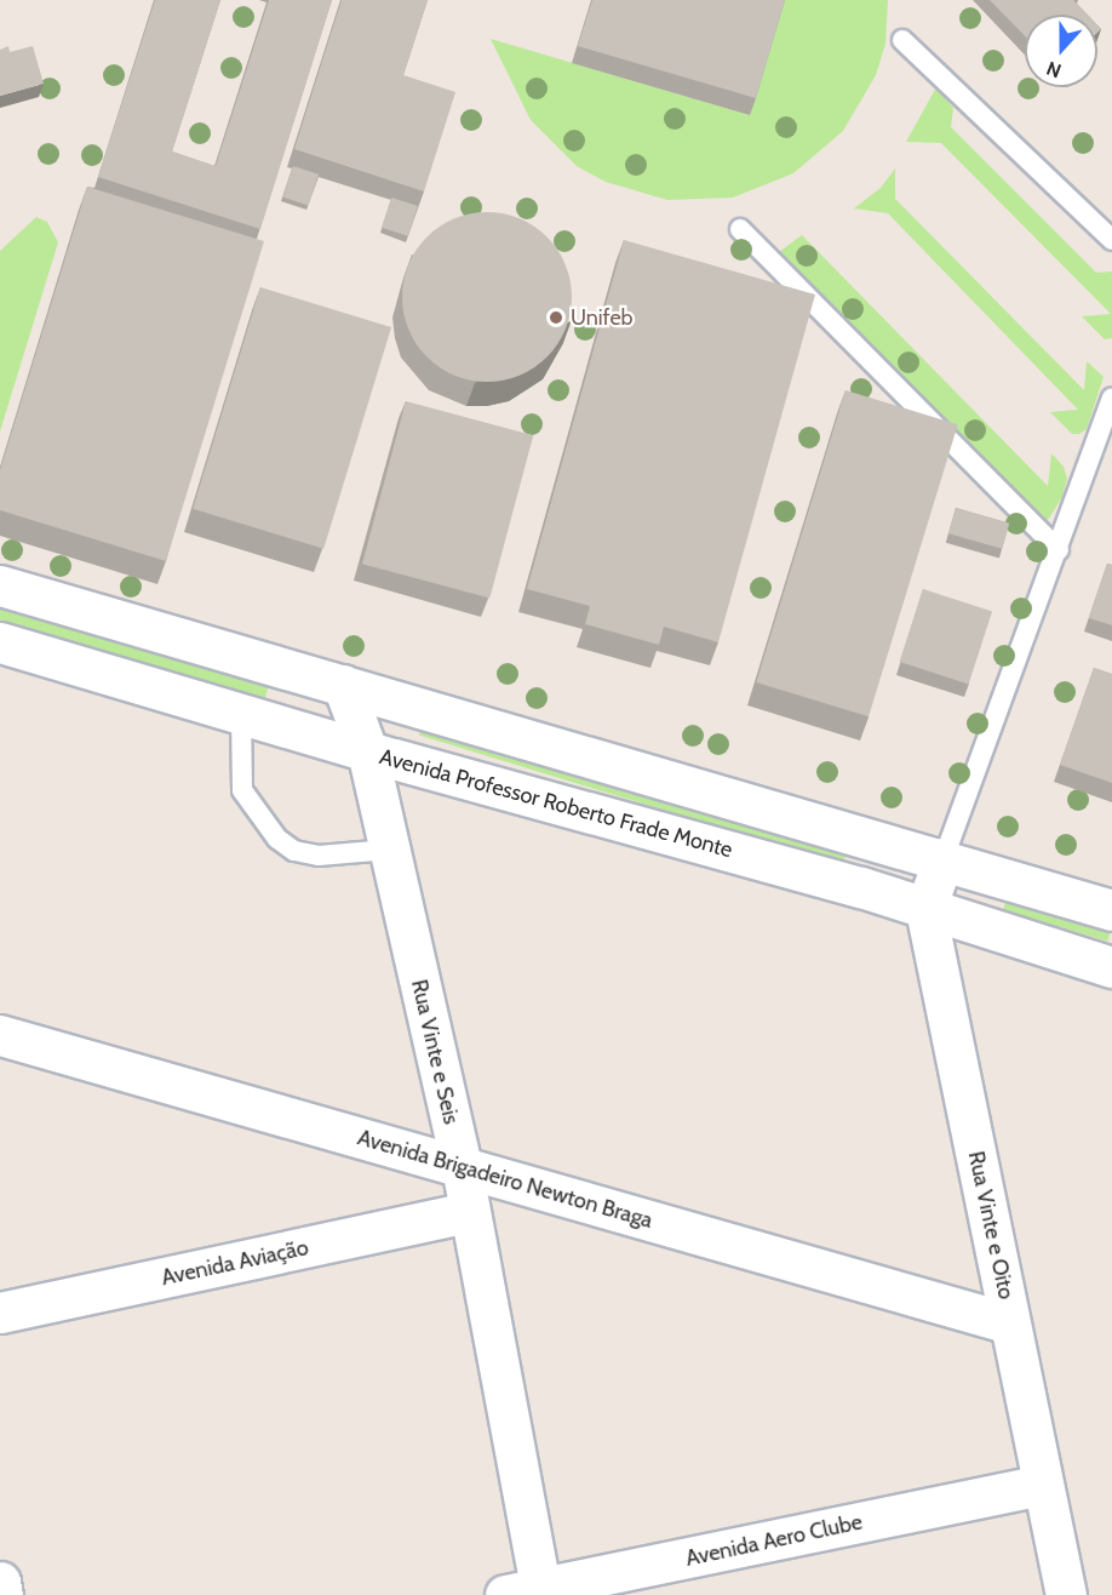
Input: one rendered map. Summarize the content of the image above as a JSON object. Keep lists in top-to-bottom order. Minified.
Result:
{"streets":{"street":["Avenida Professor Roberto Frade Monte","Rua Vinte e Seis","Avenida Brigadeiro Newton Braga","Rua Vinte e Oito","Avenida Aviação","Avenida Aero Clube"]},"crossings":[["Avenida Professor Roberto Frade Monte","Rua Vinte e Seis"],["Avenida Professor Roberto Frade Monte","Rua Vinte e Oito"],["Rua Vinte e Seis","Avenida Brigadeiro Newton Braga"],["Rua Vinte e Seis","Avenida Aviação"],["Rua Vinte e Seis","Avenida Aero Clube"],["Avenida Brigadeiro Newton Braga","Rua Vinte e Oito"],["Rua Vinte e Oito","Avenida Aero Clube"]],"places":["Unifeb"],"north":"bottom"}
